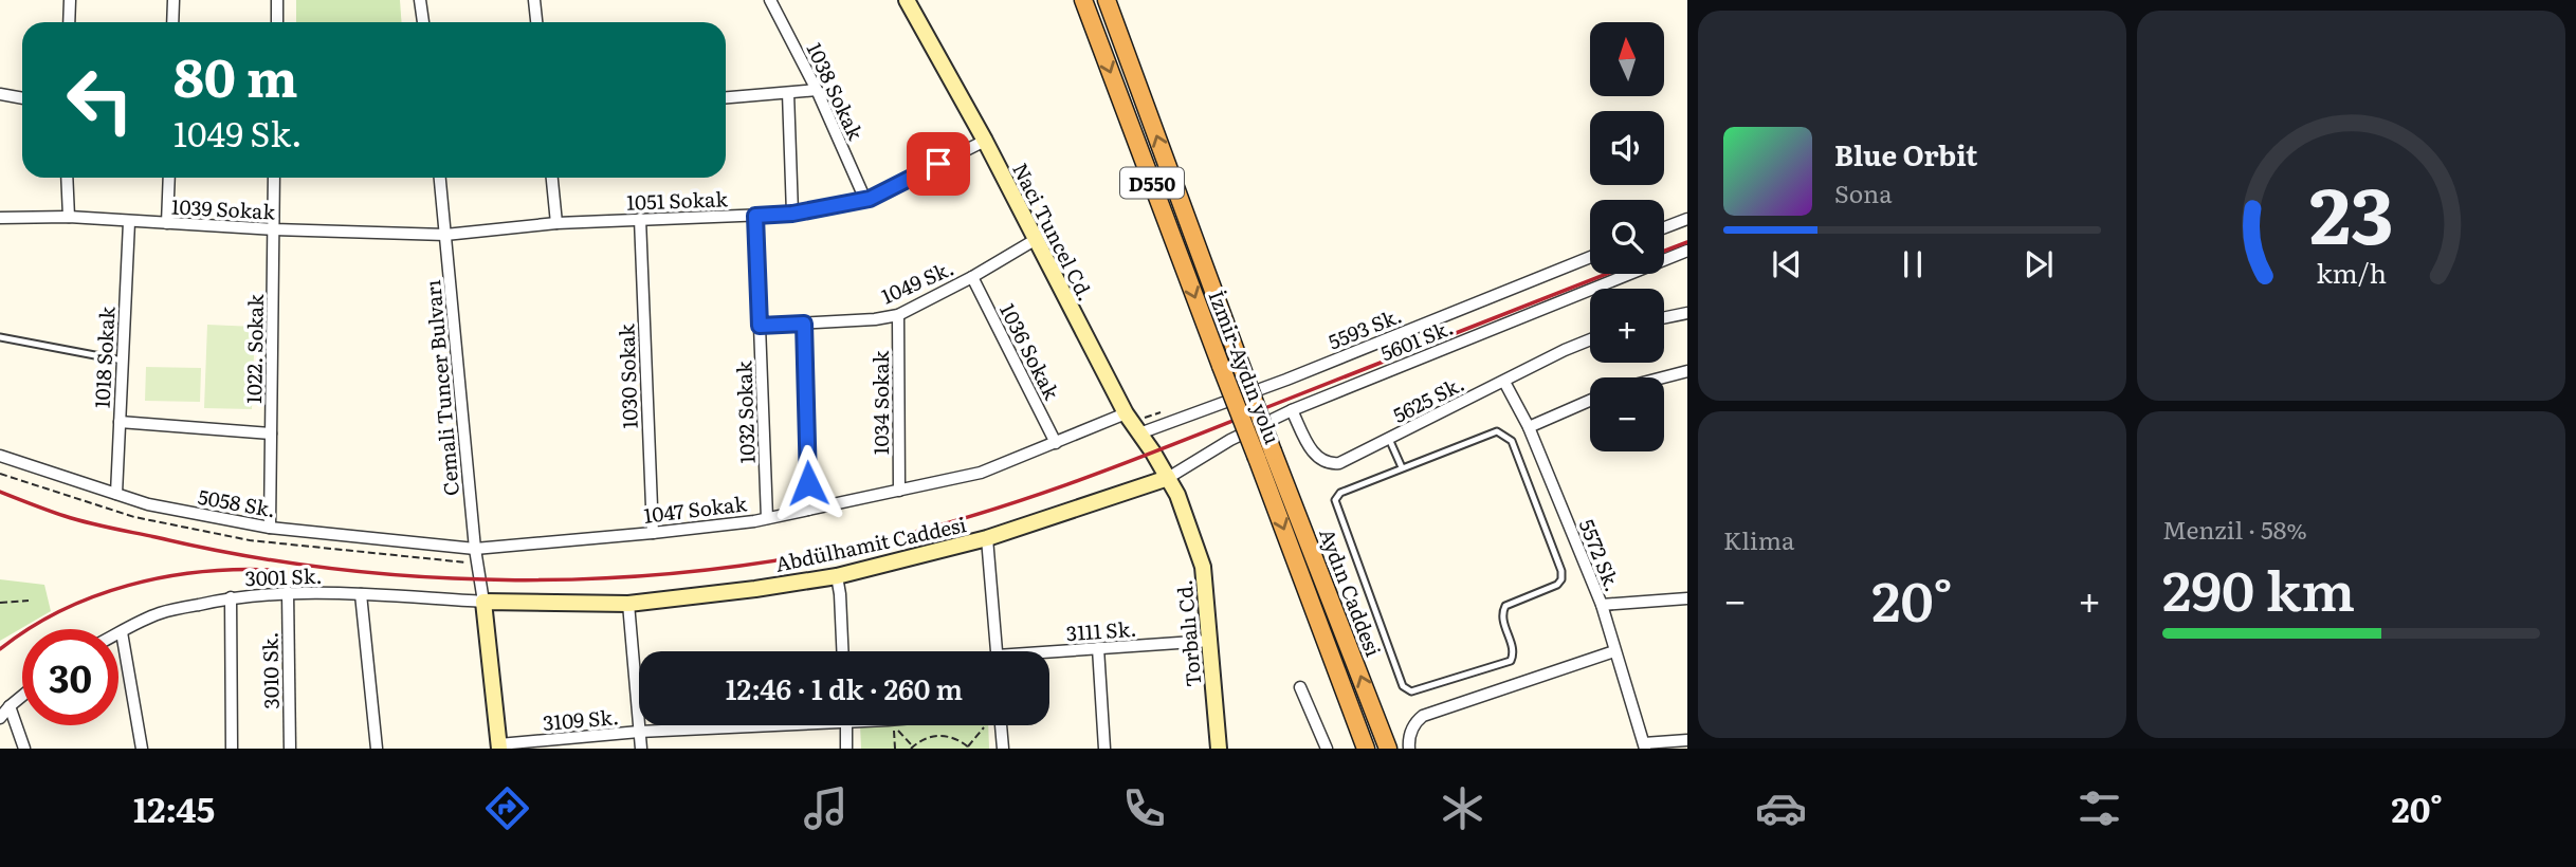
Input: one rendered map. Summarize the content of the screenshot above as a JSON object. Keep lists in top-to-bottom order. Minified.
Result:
{"streets":{"highway":["D550","İzmir-Aydın yolu","Aydın Caddesi"],"main road":["Naci Tuncel Cd.","Abdülhamit Caddesi","Torbalı Cd."],"street":["1038 Sokak","1051 Sokak","1039 Sokak","1049 Sk.","5593 Sk.","5601 Sk.","1022. Sokak","1036 Sokak","1018 Sokak","1030 Sokak","Cemali Tuncer Bulvarı","5625 Sk.","1034 Sokak","1032 Sokak","5058 Sk.","1047 Sokak","5572 Sk.","3001 Sk.","3111 Sk.","3010 Sk.","3109 Sk."]},"crossings":[["1038 Sokak","1051 Sokak"],["1051 Sokak","1039 Sokak"],["1051 Sokak","Naci Tuncel Cd."],["1051 Sokak","1030 Sokak"],["1051 Sokak","Cemali Tuncer Bulvarı"],["1051 Sokak","1032 Sokak"],["1039 Sokak","1022. Sokak"],["1039 Sokak","1018 Sokak"],["1039 Sokak","Cemali Tuncer Bulvarı"],["Naci Tuncel Cd.","1049 Sk."],["Naci Tuncel Cd.","5593 Sk."],["Naci Tuncel Cd.","5601 Sk."],["Naci Tuncel Cd.","1047 Sokak"],["Naci Tuncel Cd.","Abdülhamit Caddesi"],["Naci Tuncel Cd.","Torbalı Cd."],["1049 Sk.","1036 Sokak"],["1049 Sk.","1034 Sokak"],["1049 Sk.","1032 Sokak"],["5601 Sk.","5625 Sk."],["5601 Sk.","Abdülhamit Caddesi"],["5601 Sk.","Torbalı Cd."],["1022. Sokak","5058 Sk."],["1036 Sokak","1047 Sokak"],["1018 Sokak","5058 Sk."],["İzmir-Aydın yolu","Aydın Caddesi"],["1030 Sokak","1047 Sokak"],["Cemali Tuncer Bulvarı","5058 Sk."],["Cemali Tuncer Bulvarı","1047 Sokak"],["Cemali Tuncer Bulvarı","Abdülhamit Caddesi"],["Cemali Tuncer Bulvarı","3001 Sk."],["5625 Sk.","5572 Sk."],["1034 Sokak","1047 Sokak"],["1032 Sokak","1047 Sokak"],["5058 Sk.","1047 Sokak"],["Abdülhamit Caddesi","3001 Sk."],["Abdülhamit Caddesi","Torbalı Cd."],["3001 Sk.","3010 Sk."],["3111 Sk.","Torbalı Cd."]],"one_way":["Aydın Caddesi"],"north":"top","page":{"map_buttons":["+","−"],"turn":["80 m","1049 Sk."],"song":["Blue Orbit","Sona"],"tile":["Klima",["Menzil · 58%","290 km"]],"heat":["−","20°","+"],"limit":"30","trip":"12:46 · 1 dk · 260 m","tabs":["12:45","20°"],"gauge":["23","km/h"]}}
